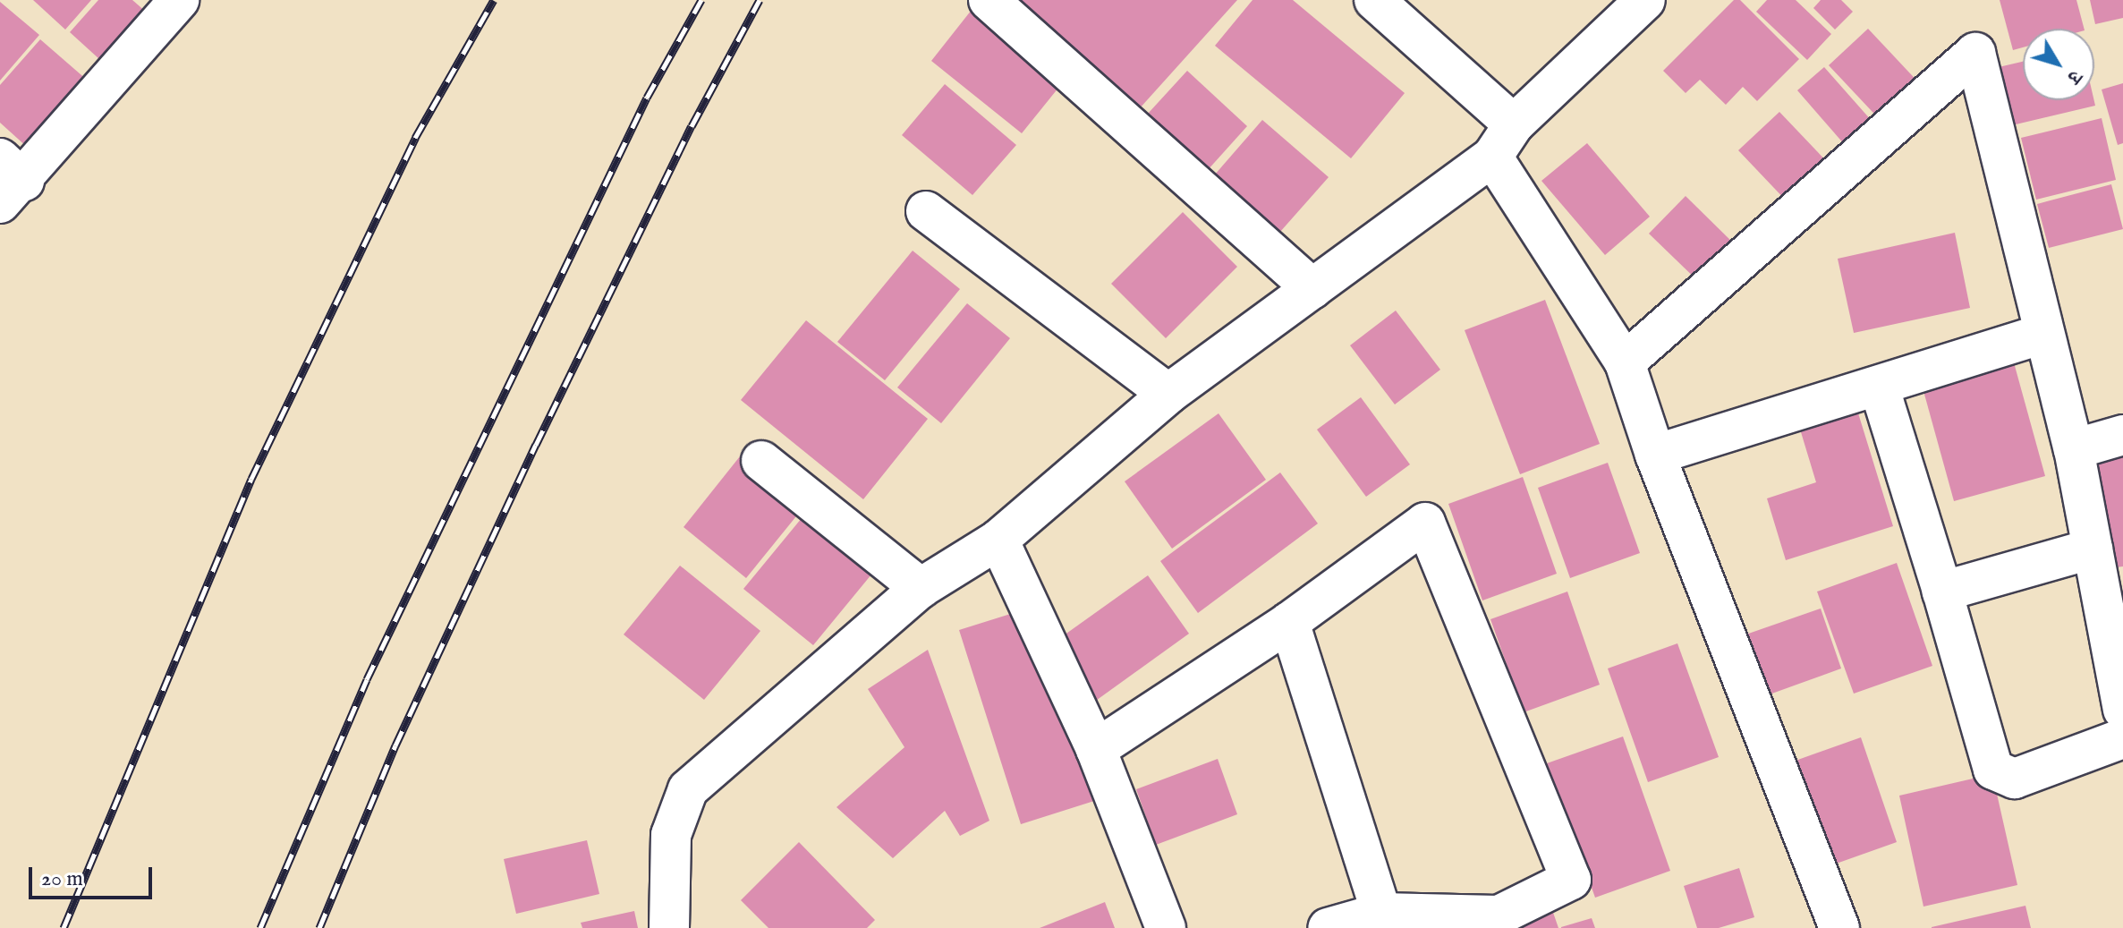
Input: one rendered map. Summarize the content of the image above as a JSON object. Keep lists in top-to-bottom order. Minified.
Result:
{"scale_bar":"20 m","north":"bottom right"}
